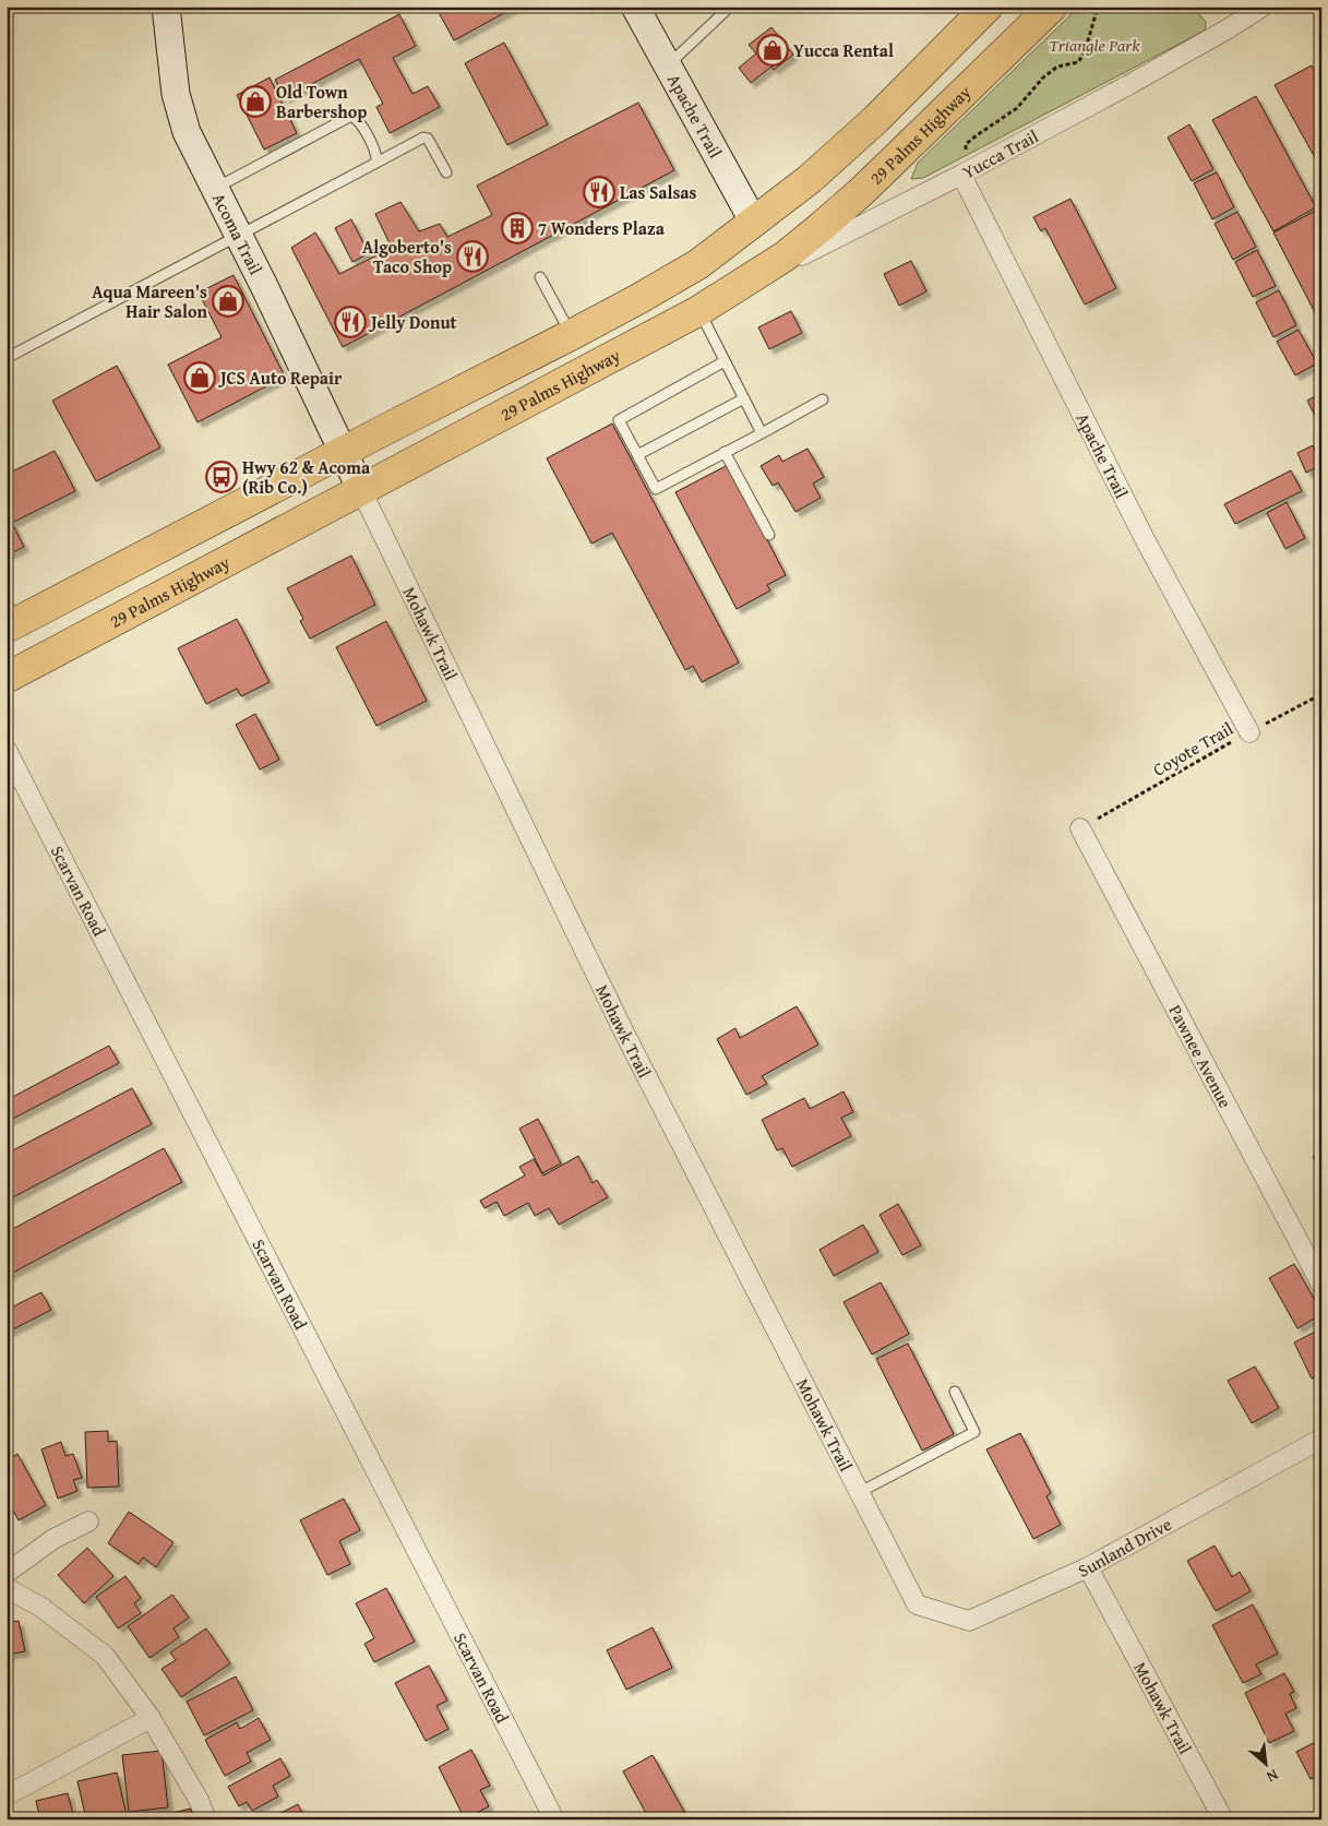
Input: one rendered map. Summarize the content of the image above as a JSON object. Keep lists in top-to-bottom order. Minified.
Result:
{"streets":{"main road":["29 Palms Highway"],"street":["Apache Trail","Yucca Trail","Acoma Trail","Mohawk Trail","Scarvan Road","Pawnee Avenue","Sunland Drive"],"path":["Coyote Trail"]},"crossings":[["Apache Trail","Yucca Trail"],["Apache Trail","Coyote Trail"],["29 Palms Highway","Yucca Trail"],["29 Palms Highway","Mohawk Trail"],["Acoma Trail","Mohawk Trail"],["Mohawk Trail","Sunland Drive"],["Coyote Trail","Pawnee Avenue"]],"parks":["Triangle Park"],"places":{"shop":["Yucca Rental","Old Town Barbershop","Aqua Mareen's Hair Salon","JCS Auto Repair"],"restaurant":["Las Salsas","Algoberto's Taco Shop","Jelly Donut"],"building":["7 Wonders Plaza"],"bus stop":["Hwy 62 & Acoma (Rib Co.)"]},"north":"bottom right"}
